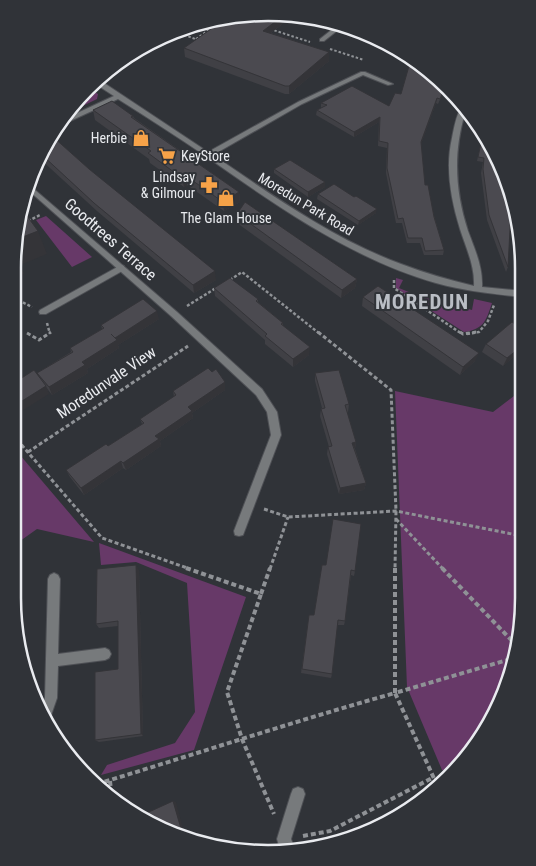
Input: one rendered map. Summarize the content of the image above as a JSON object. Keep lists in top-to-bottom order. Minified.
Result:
{"streets":{"street":["Moredun Park Road","Goodtrees Terrace"],"path":["Moredunvale View"]},"crossings":[["Goodtrees Terrace","Moredunvale View"]],"districts":["MOREDUN"],"places":{"shop":["Herbie","The Glam House"],"supermarket":["KeyStore"],"pharmacy":["Lindsay & Gilmour"]}}
